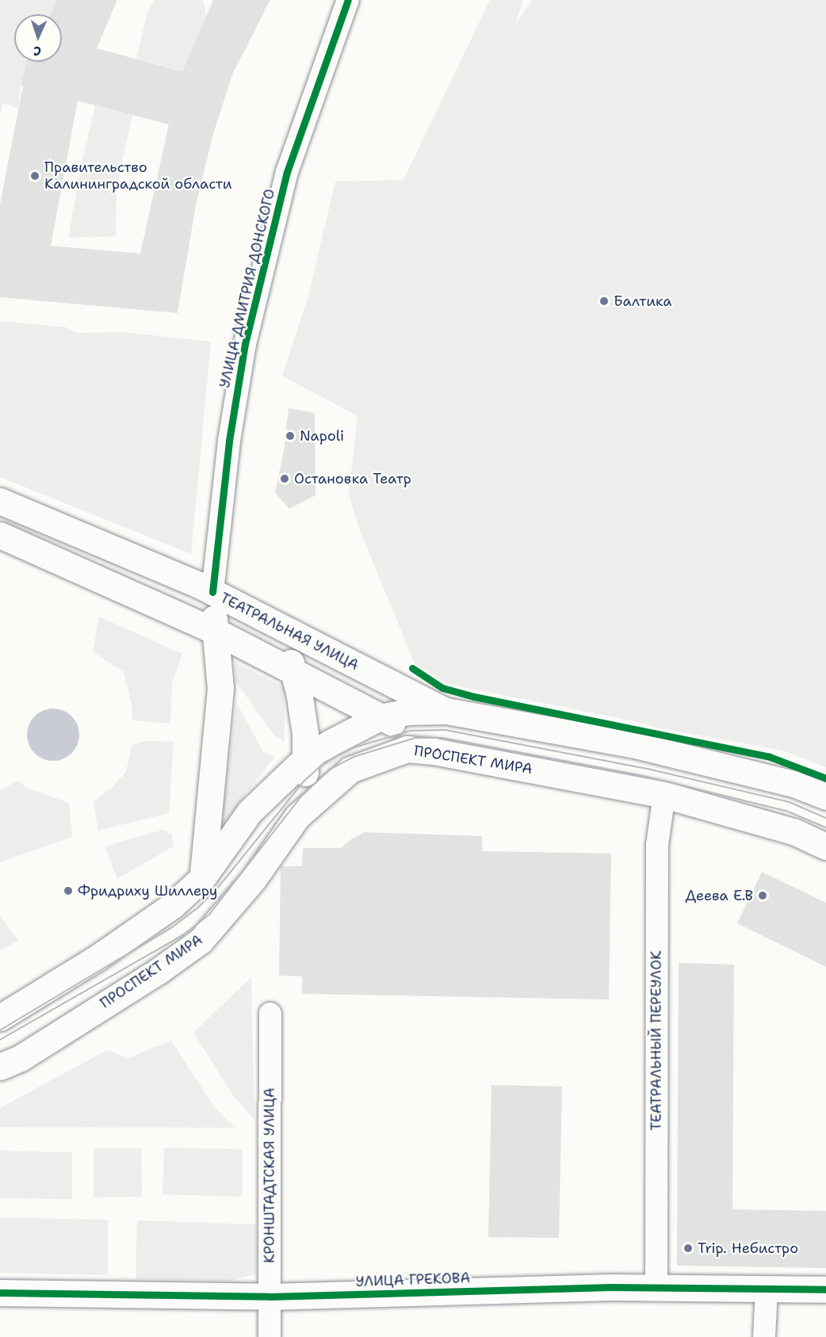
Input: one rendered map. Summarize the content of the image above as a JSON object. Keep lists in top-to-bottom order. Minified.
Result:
{"streets":{"main road":["УЛИЦА ДМИТРИЯ ДОНСКОГО","ТЕАТРАЛЬНАЯ УЛИЦА","ПРОСПЕКТ МИРА","УЛИЦА ГРЕКОВА"],"street":["ТЕАТРАЛЬНЫЙ ПЕРЕУЛОК","КРОНШТАДТСКАЯ УЛИЦА"]},"crossings":[["УЛИЦА ДМИТРИЯ ДОНСКОГО","ТЕАТРАЛЬНАЯ УЛИЦА"],["ПРОСПЕКТ МИРА","ТЕАТРАЛЬНЫЙ ПЕРЕУЛОК"],["ТЕАТРАЛЬНЫЙ ПЕРЕУЛОК","УЛИЦА ГРЕКОВА"],["КРОНШТАДТСКАЯ УЛИЦА","УЛИЦА ГРЕКОВА"]],"places":["Правительство Калининградской области","Балтика","Napoli","Остановка Театр","Фридриху Шиллеру","Деева Е.В","Trip. Небистро"],"north":"bottom"}
